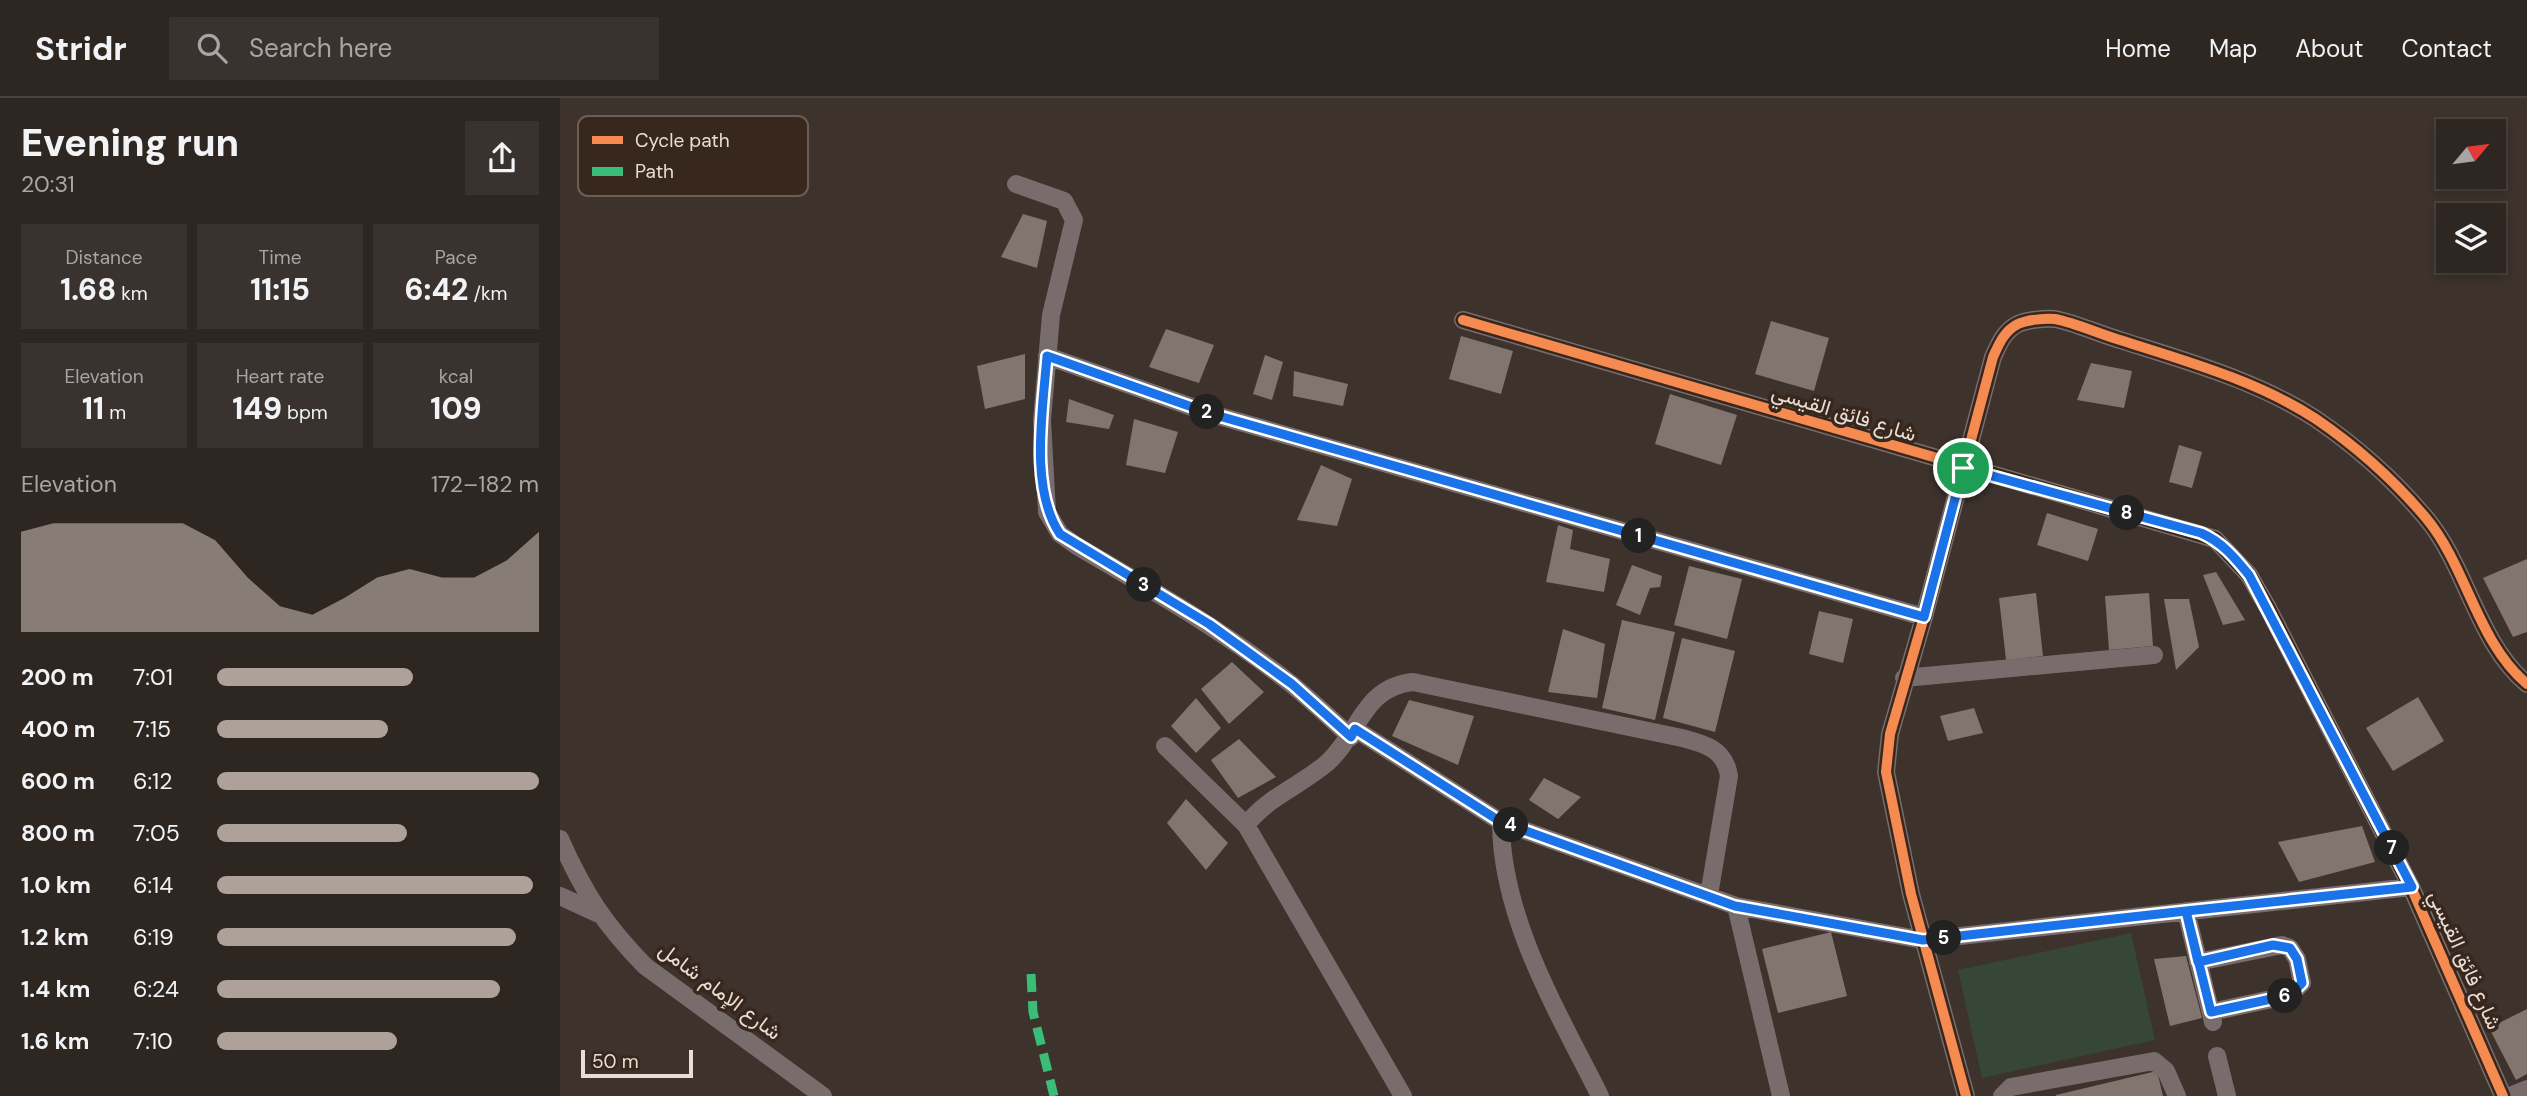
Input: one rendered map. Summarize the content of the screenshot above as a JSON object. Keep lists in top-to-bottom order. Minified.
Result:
{"streets":{"street":["شارع فائق القيسي","شارع الإمام شامل"]},"legend":["Cycle path","Path"],"scale_bar":"50 m","north":"top right","page":{"header":"Stridr","search":"Search here","nav":["Home","Map","About","Contact"],"heading":["Evening run","20:31"],"stats":[["Distance","1.68 km"],["Time","11:15"],["Pace","6:42 /km"],["Elevation","11 m"],["Heart rate","149 bpm"],["kcal","109"]],"pins":["2","8","1","3","4","7","5","6"],"chart":["Elevation","172–182 m"],"list":[{"name":"200 m","note":"7:01"},{"name":"400 m","note":"7:15"},{"name":"600 m","note":"6:12"},{"name":"800 m","note":"7:05"},{"name":"1.0 km","note":"6:14"},{"name":"1.2 km","note":"6:19"},{"name":"1.4 km","note":"6:24"},{"name":"1.6 km","note":"7:10"}],"scale":"50 m"}}
